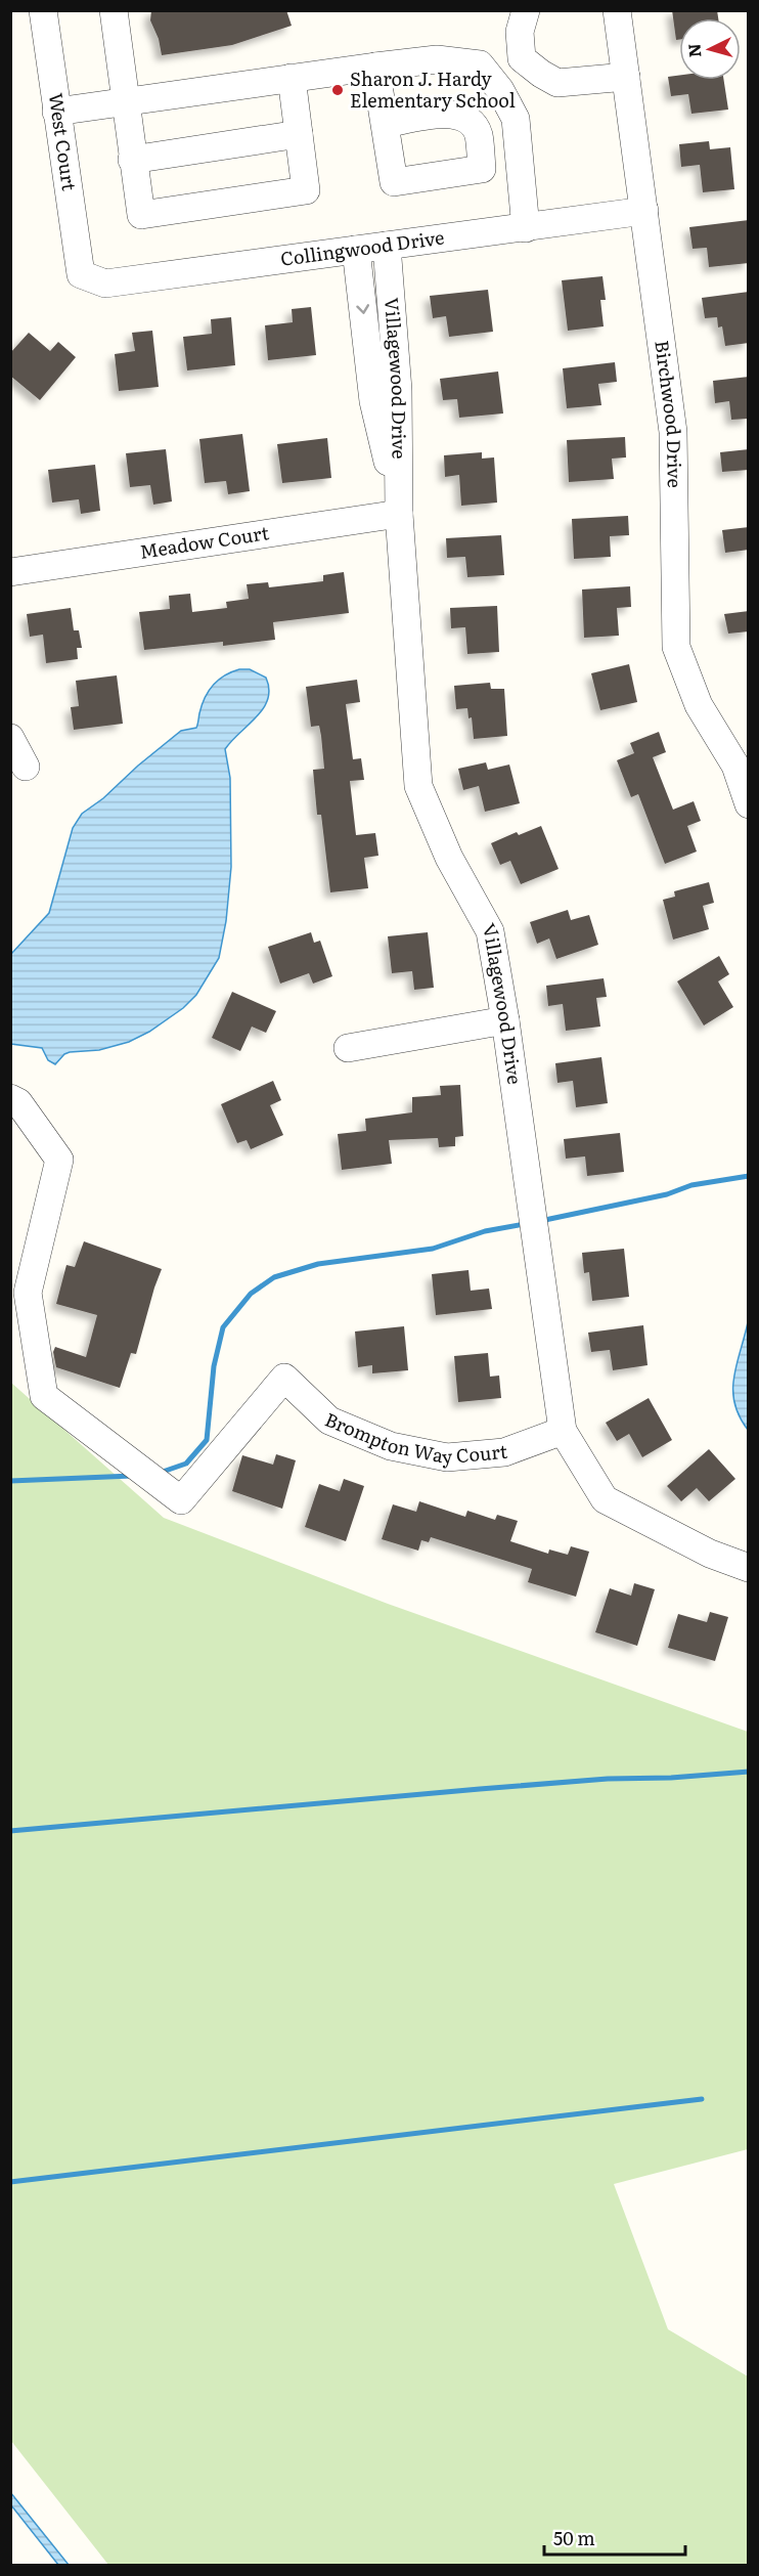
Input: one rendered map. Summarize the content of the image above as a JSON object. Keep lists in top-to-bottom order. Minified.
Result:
{"streets":{"street":["West Court","Collingwood Drive","Villagewood Drive","Birchwood Drive","Meadow Court","Brompton Way Court"]},"crossings":[["West Court","Collingwood Drive"],["Collingwood Drive","Villagewood Drive"],["Collingwood Drive","Birchwood Drive"],["Villagewood Drive","Meadow Court"],["Villagewood Drive","Brompton Way Court"]],"places":["Sharon J. Hardy Elementary School"],"scale_bar":"50 m","north":"left"}
